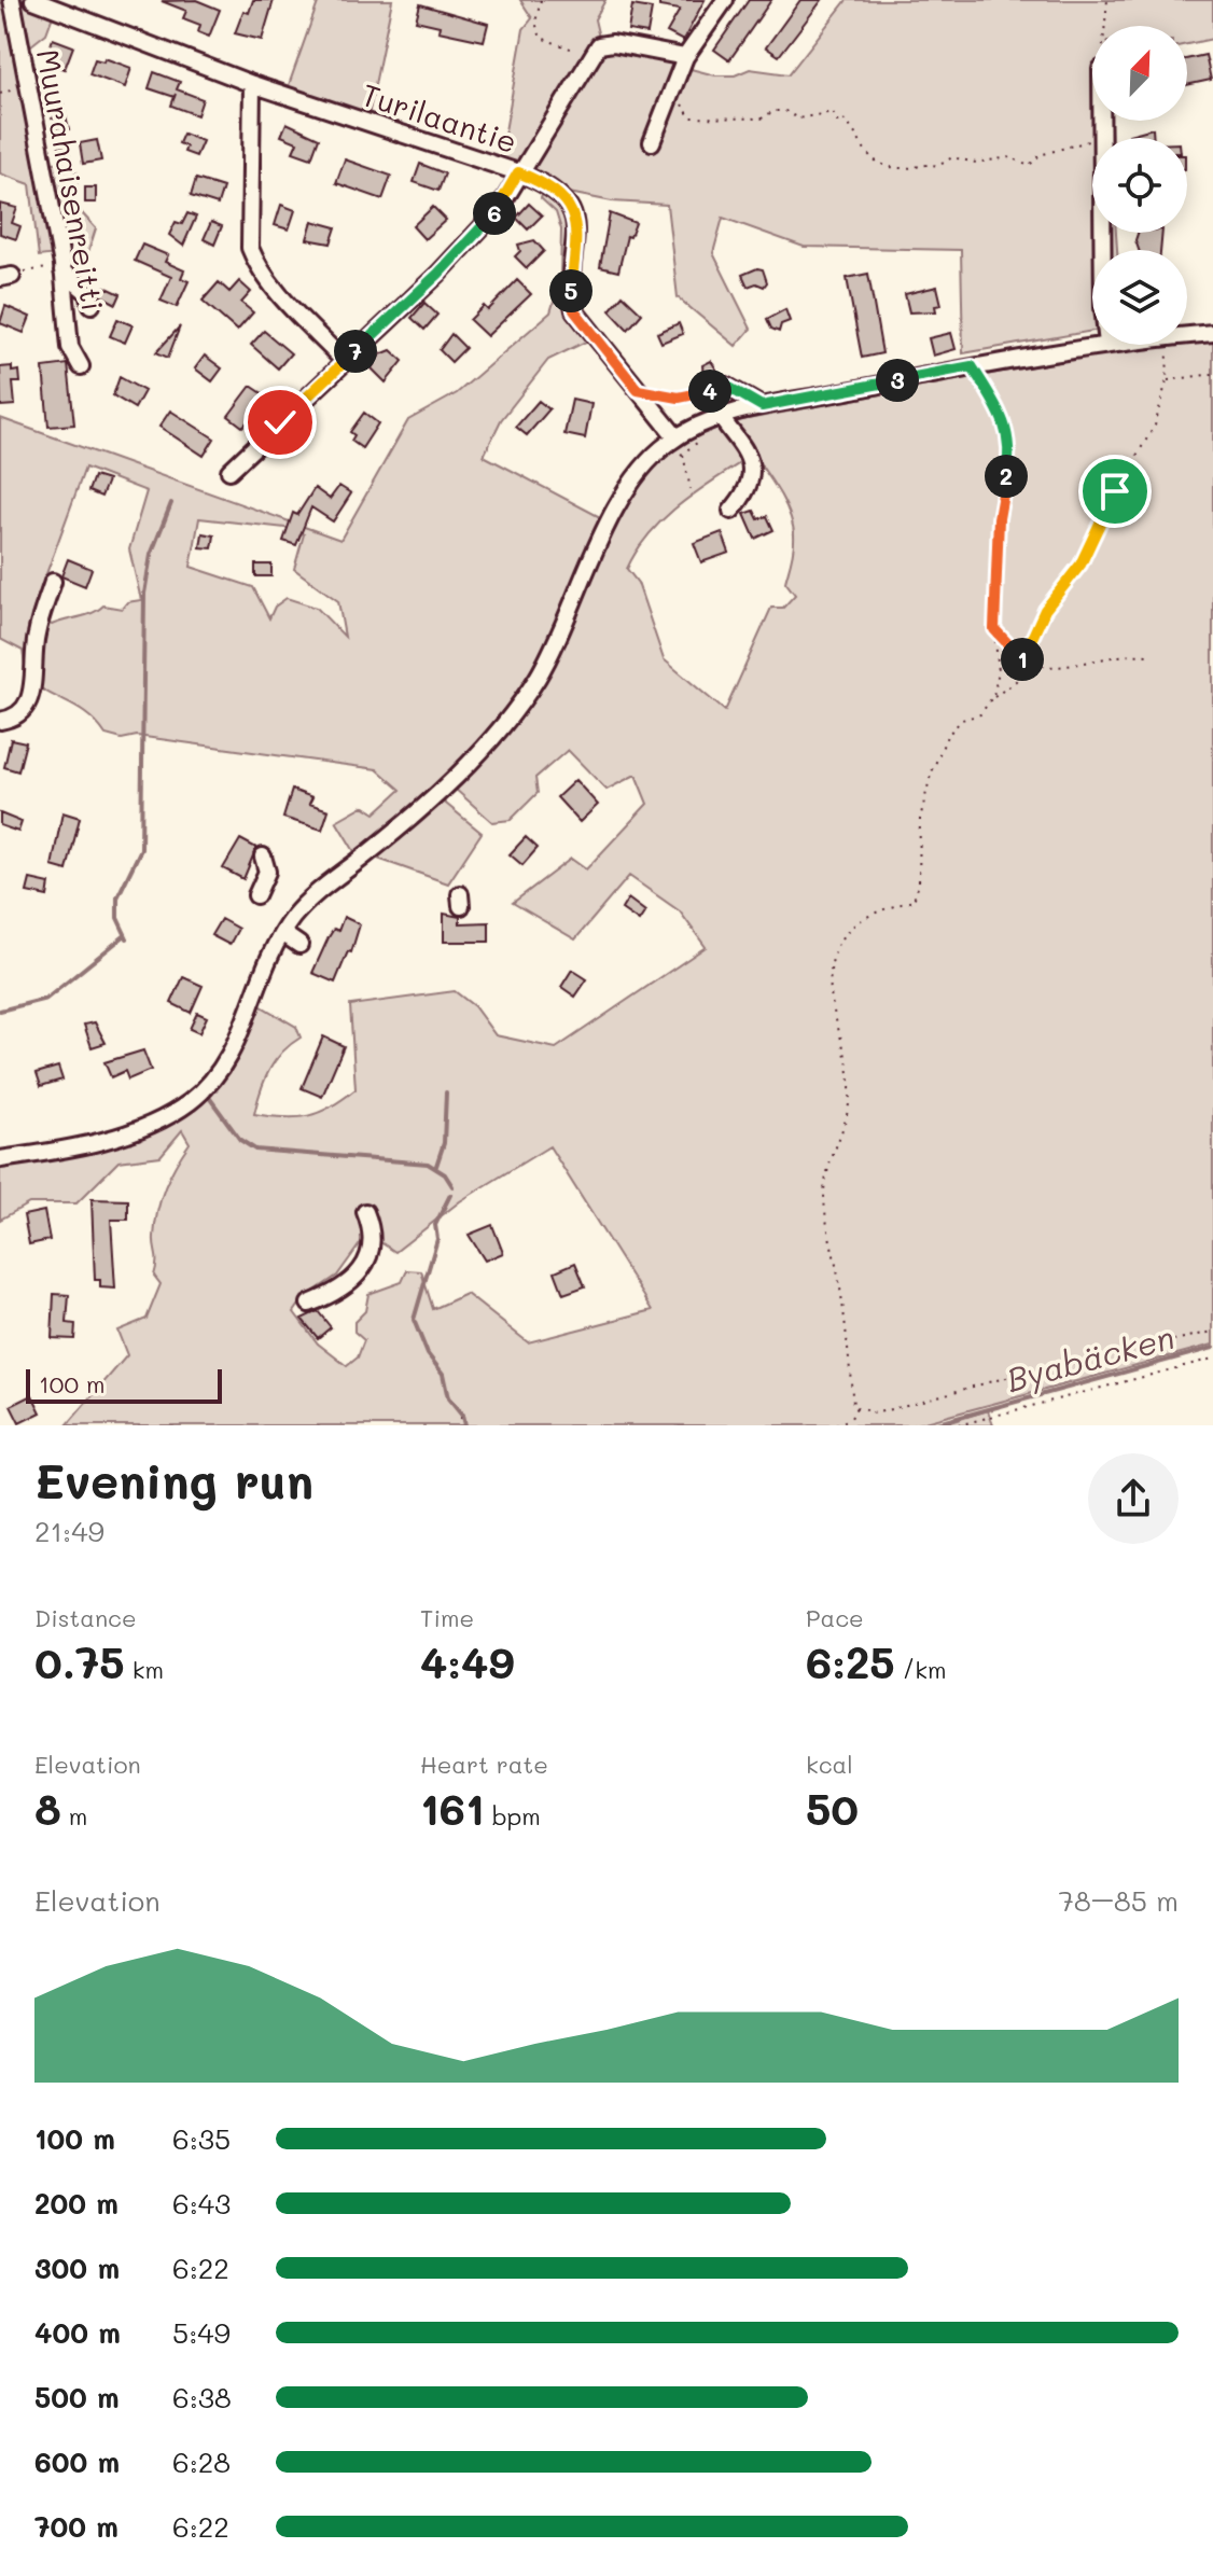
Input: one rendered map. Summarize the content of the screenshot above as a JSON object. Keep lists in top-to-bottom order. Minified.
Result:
{"streets":{"street":["Turilaantie","Muurahaisenreitti"]},"water":["Byabäcken"],"scale_bar":"100 m","north":"top right","page":{"pins":["6","5","7","3","4","2","1"],"scale":"100 m","heading":["Evening run","21:49"],"stats":[["Distance","0.75 km"],["Time","4:49"],["Pace","6:25 /km"],["Elevation","8 m"],["Heart rate","161 bpm"],["kcal","50"]],"chart":["Elevation","78–85 m"],"list":[{"name":"100 m","note":"6:35"},{"name":"200 m","note":"6:43"},{"name":"300 m","note":"6:22"},{"name":"400 m","note":"5:49"},{"name":"500 m","note":"6:38"},{"name":"600 m","note":"6:28"},{"name":"700 m","note":"6:22"}]}}
